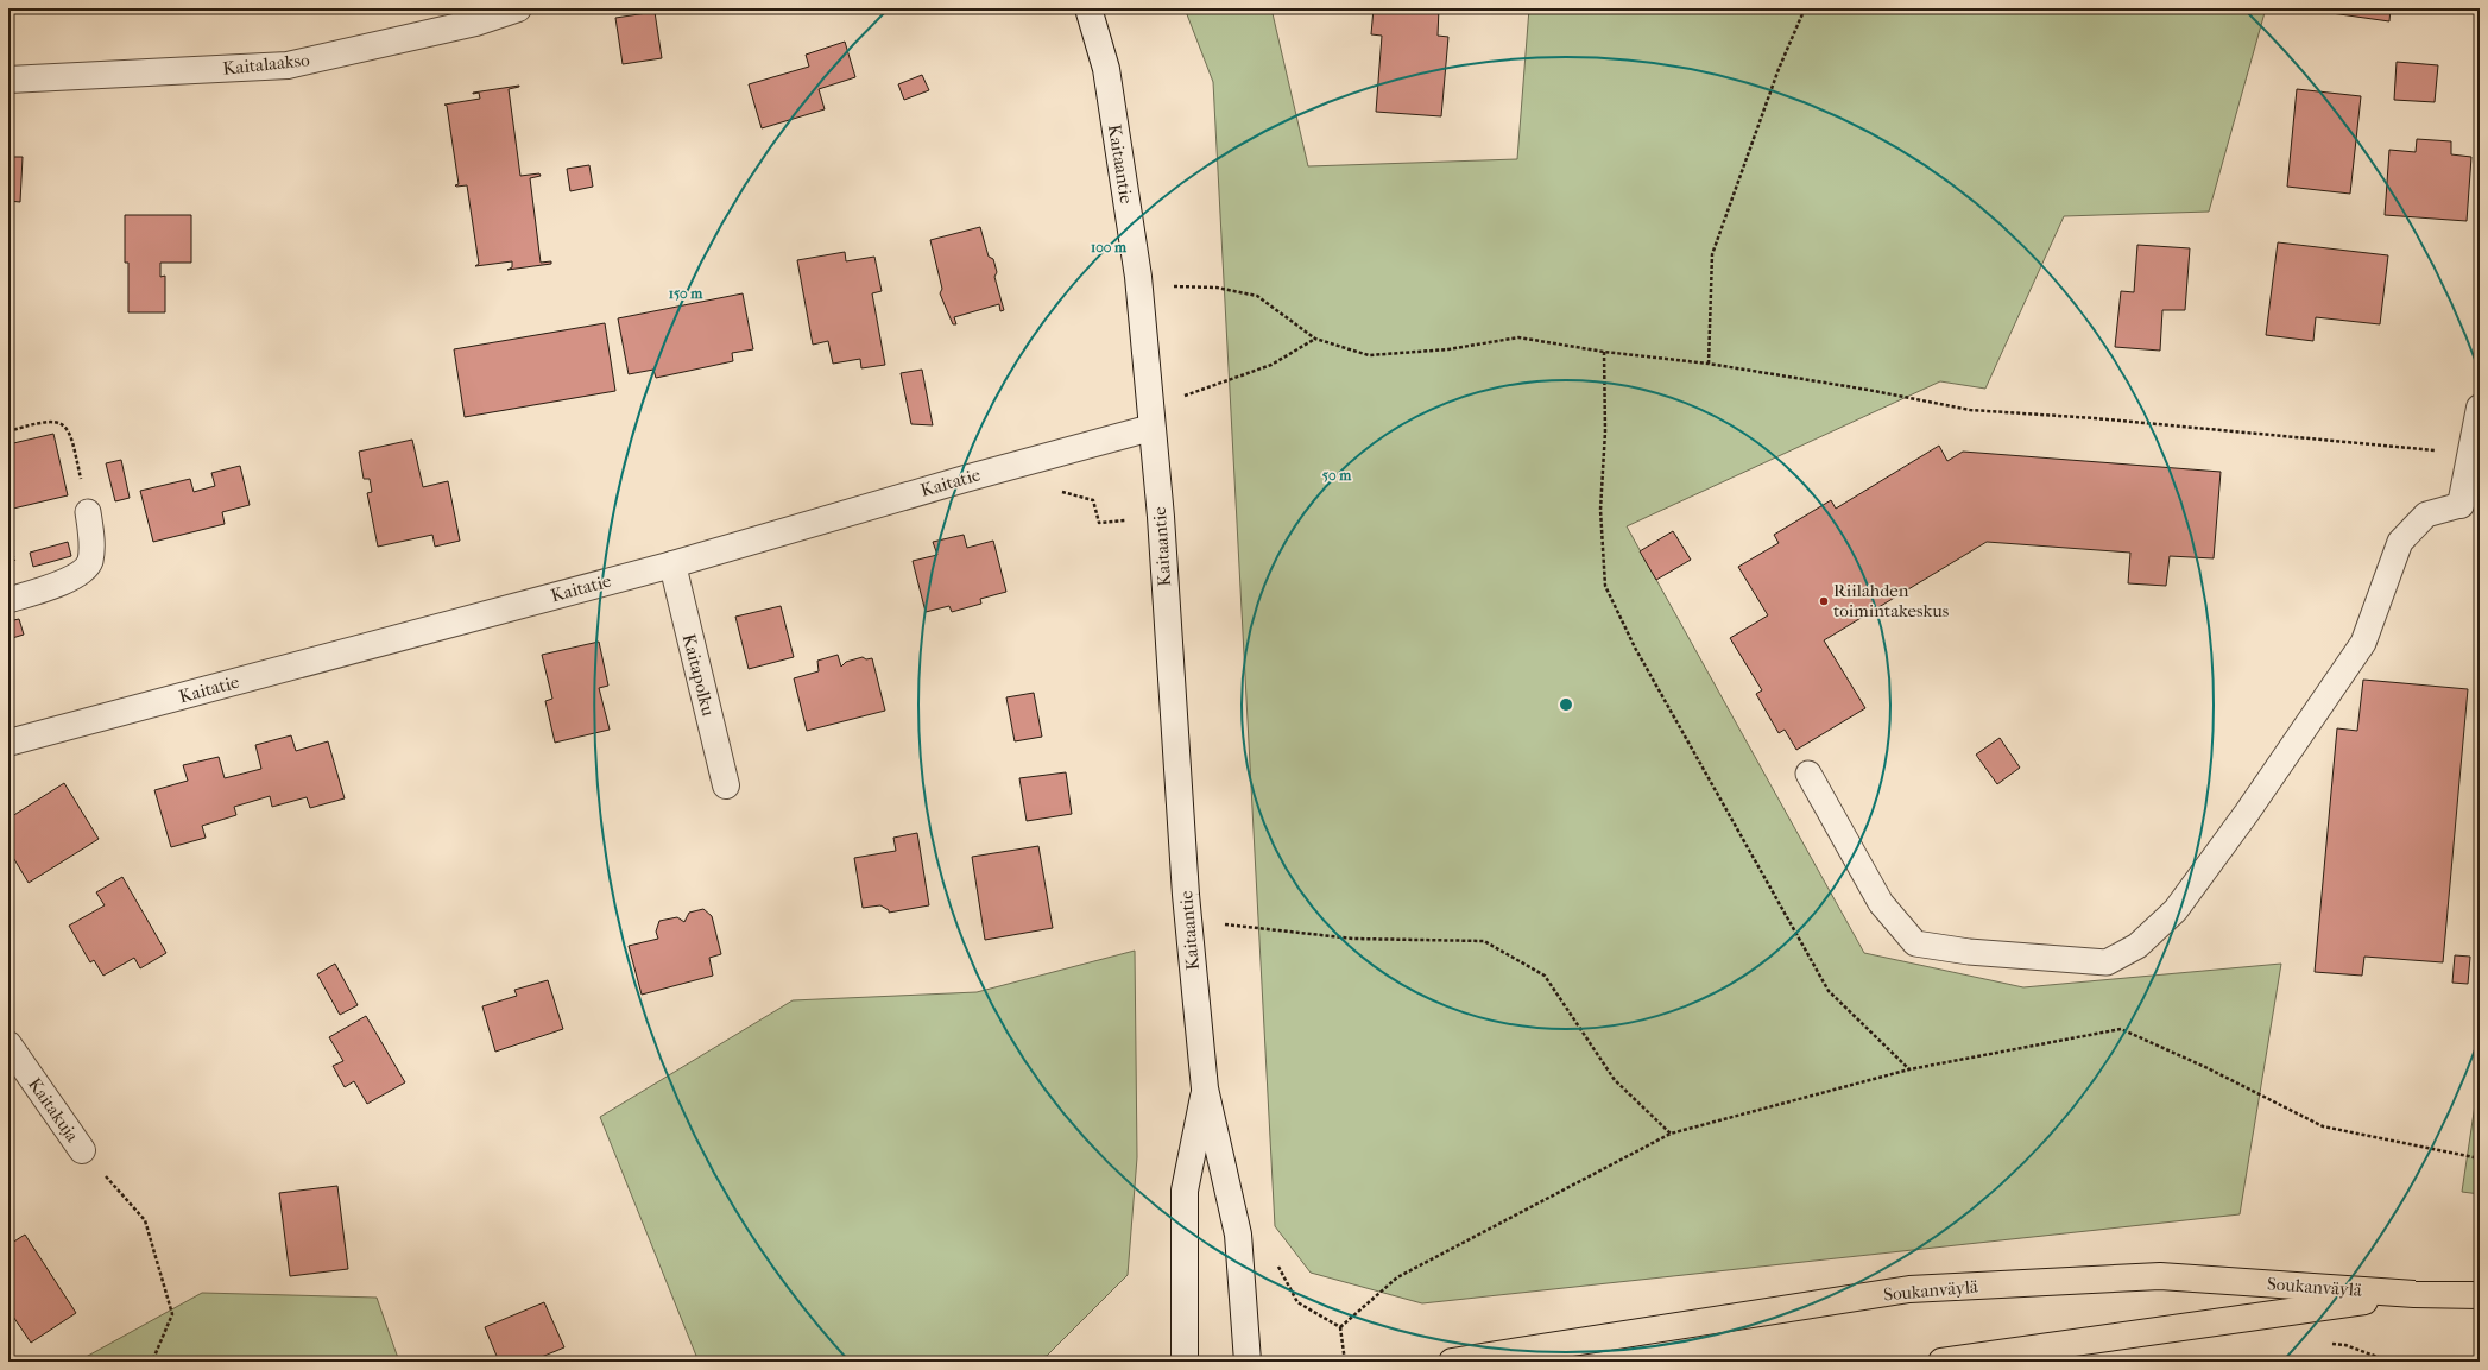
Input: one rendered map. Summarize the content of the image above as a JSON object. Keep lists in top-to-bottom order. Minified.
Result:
{"streets":{"main road":["Soukanväylä"],"street":["Kaitalaakso","Kaitaantie","Kaitatie","Kaitapolku","Kaitakuja"]},"crossings":[["Kaitaantie","Kaitatie"],["Kaitatie","Kaitapolku"]],"places":["Riilahden toimintakeskus"],"rings":["100 m","150 m","50 m"]}
